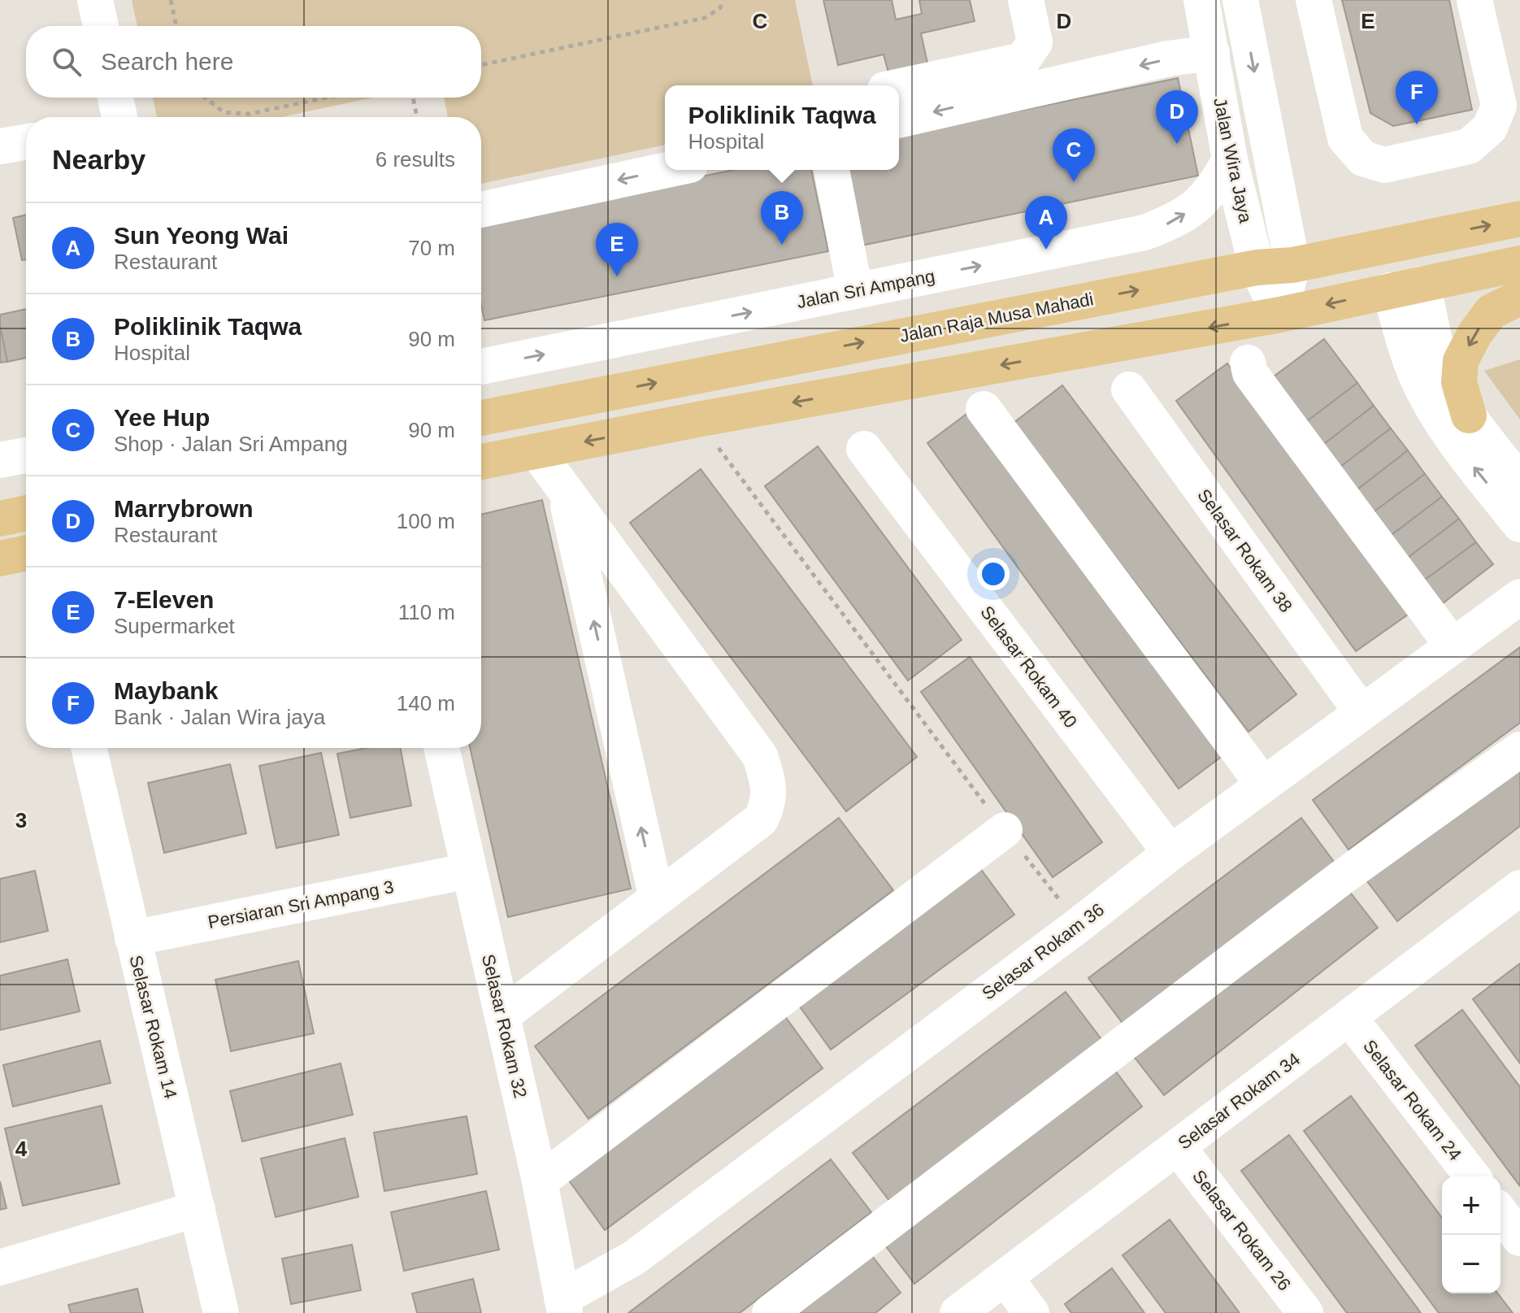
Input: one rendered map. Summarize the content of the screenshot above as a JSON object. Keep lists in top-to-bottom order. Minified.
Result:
{"streets":{"main road":["Jalan Raja Musa Mahadi"],"street":["Jalan Wira Jaya","Jalan Sri Ampang","Selasar Rokam 38","Selasar Rokam 40","Persiaran Sri Ampang 3","Selasar Rokam 36","Selasar Rokam 32","Selasar Rokam 14","Selasar Rokam 24","Selasar Rokam 34","Selasar Rokam 26"]},"crossings":[["Jalan Wira Jaya","Jalan Sri Ampang"],["Jalan Wira Jaya","Jalan Raja Musa Mahadi"],["Selasar Rokam 38","Selasar Rokam 36"],["Selasar Rokam 40","Selasar Rokam 36"],["Persiaran Sri Ampang 3","Selasar Rokam 32"],["Persiaran Sri Ampang 3","Selasar Rokam 14"],["Selasar Rokam 36","Selasar Rokam 32"],["Selasar Rokam 24","Selasar Rokam 34"],["Selasar Rokam 34","Selasar Rokam 26"]],"page":{"search":"Search here","pins":["F","D","C","B","A","E"],"popup":["Poliklinik Taqwa","Hospital"],"heading":["Nearby","6 results"],"list":[{"mark":"A","name":"Sun Yeong Wai","note":"Restaurant","value":"70 m"},{"mark":"B","name":"Poliklinik Taqwa","note":"Hospital","value":"90 m"},{"mark":"C","name":"Yee Hup","note":"Shop · Jalan Sri Ampang","value":"90 m"},{"mark":"D","name":"Marrybrown","note":"Restaurant","value":"100 m"},{"mark":"E","name":"7-Eleven","note":"Supermarket","value":"110 m"},{"mark":"F","name":"Maybank","note":"Bank · Jalan Wira jaya","value":"140 m"}],"map_buttons":["+","−"]},"grid":{"columns":["C","D","E"],"rows":["3","4"]}}
